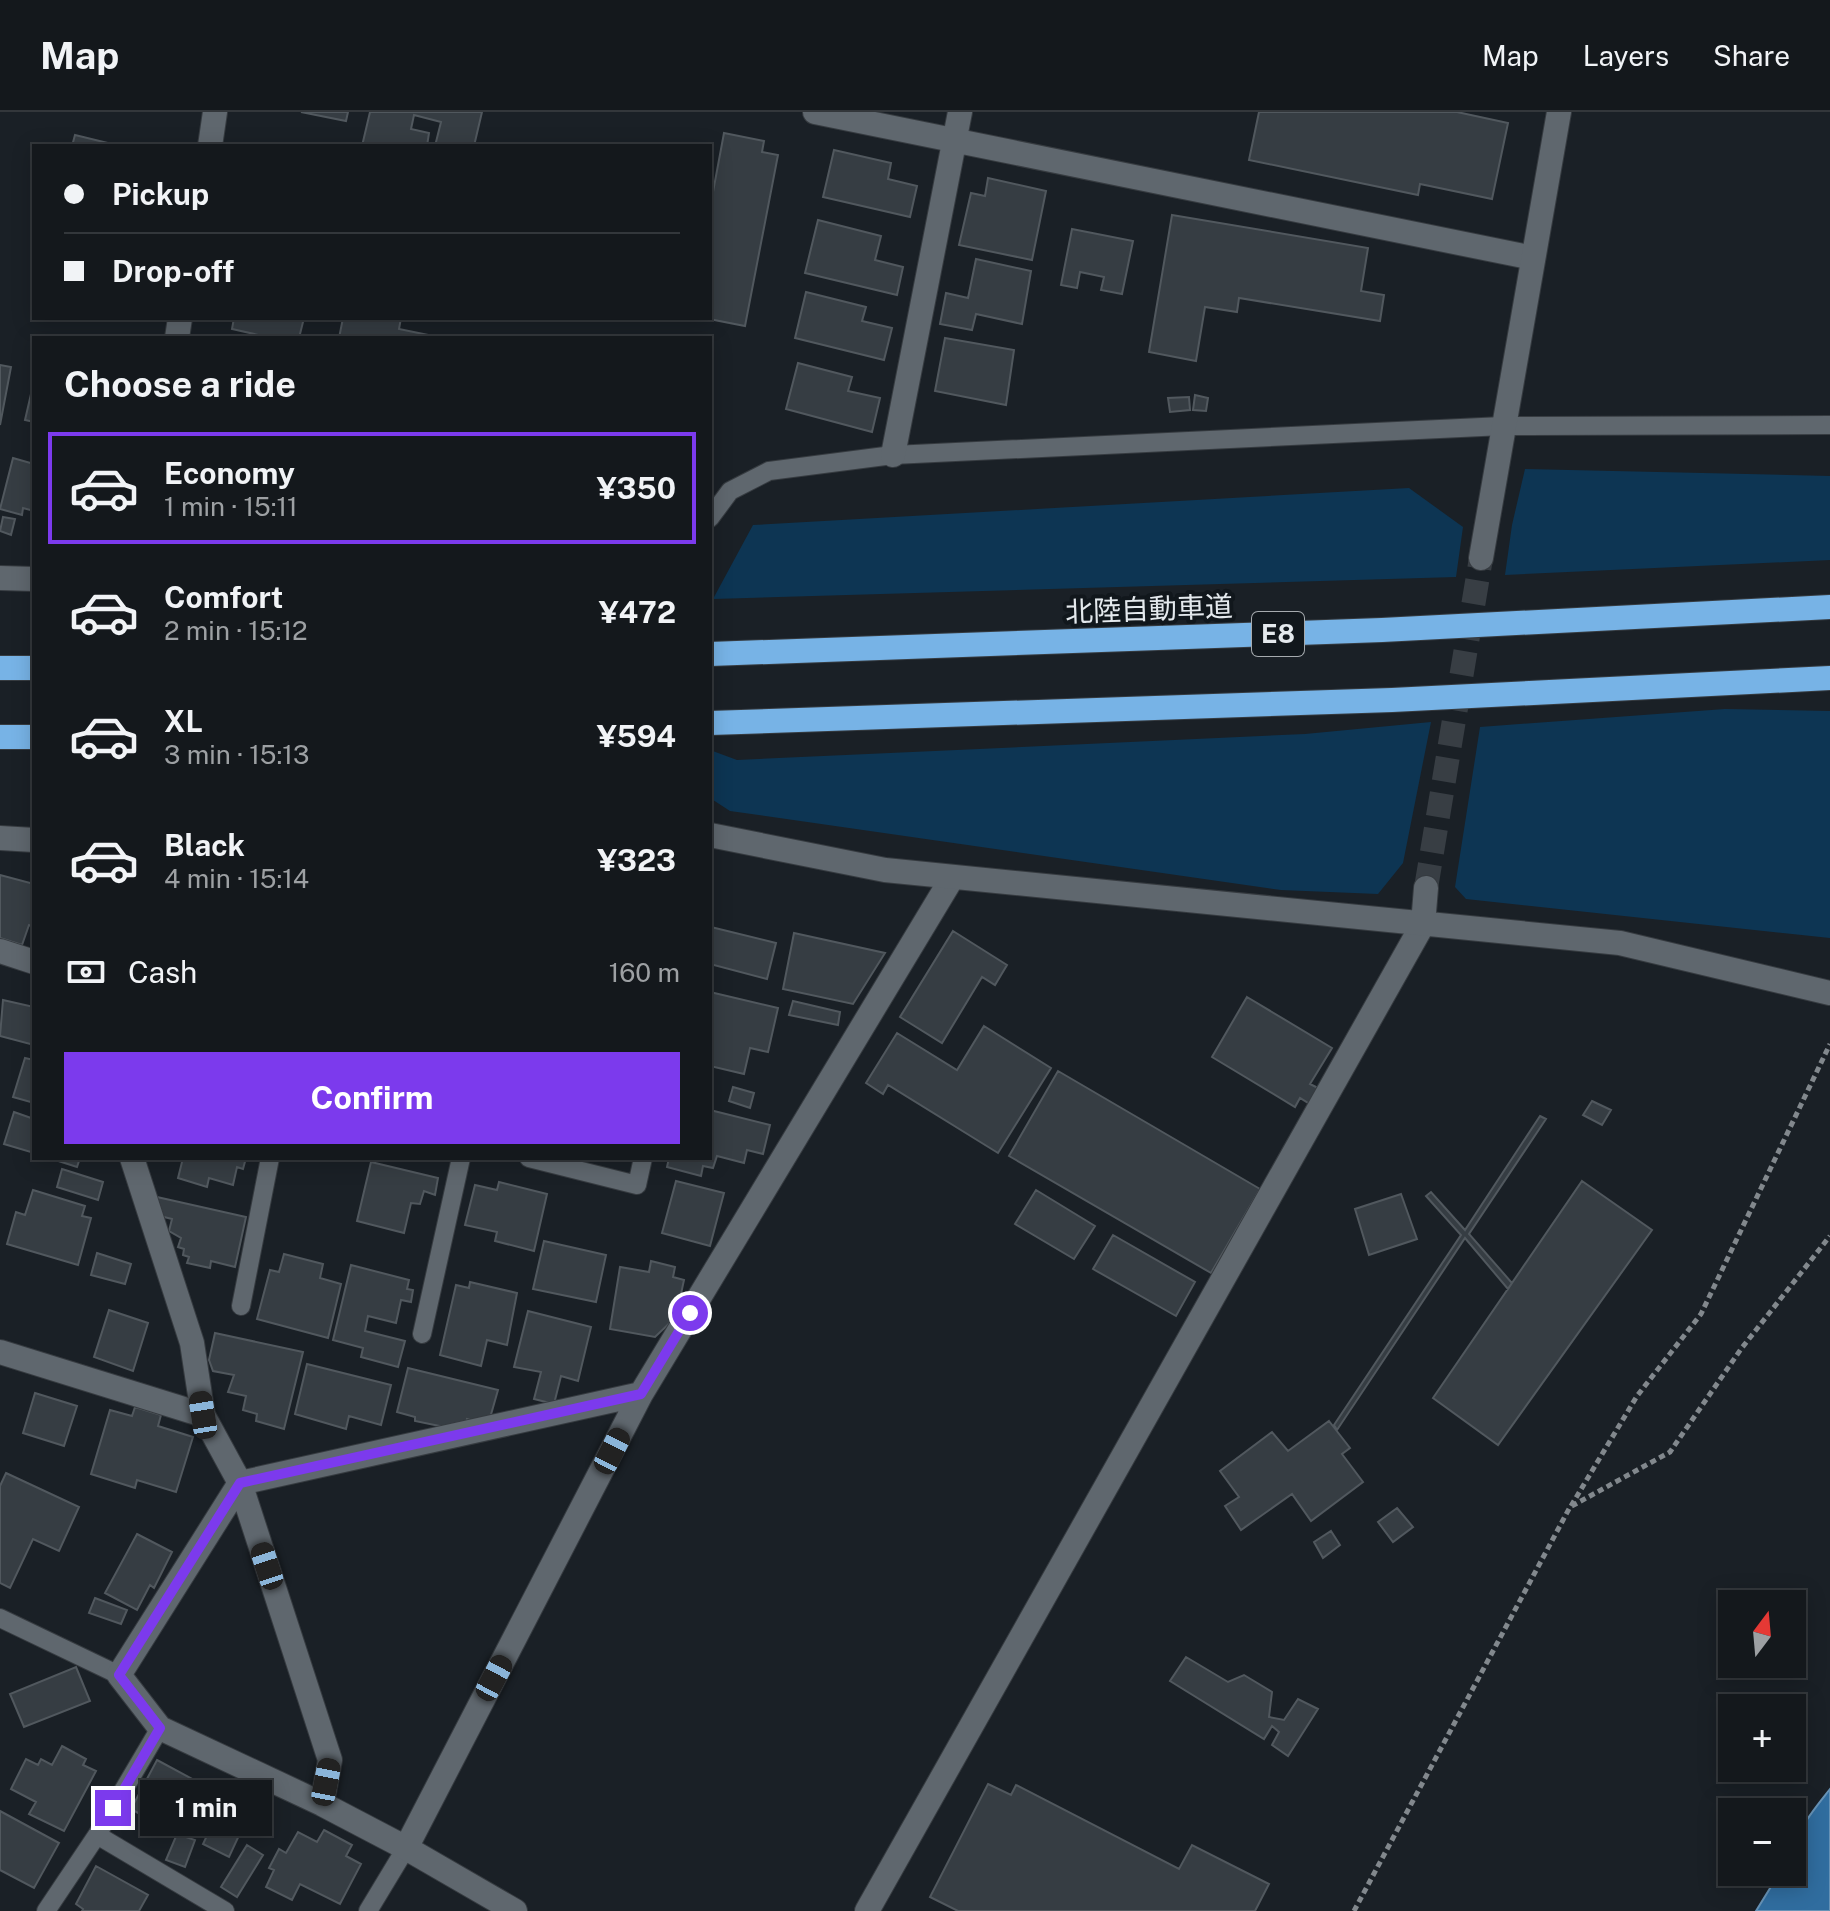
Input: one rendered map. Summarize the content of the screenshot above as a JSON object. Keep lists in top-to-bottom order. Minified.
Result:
{"streets":{"highway":["北陸自動車道","E8"]},"north":"top","page":{"header":"Map","nav":["Map","Layers","Share"],"banner":["Pickup","Drop-off"],"heading":"Choose a ride","list":[{"name":"Economy","note":"1 min · 15:11","value":"¥350"},{"name":"Comfort","note":"2 min · 15:12","value":"¥472"},{"name":"XL","note":"3 min · 15:13","value":"¥594"},{"name":"Black","note":"4 min · 15:14","value":"¥323"}],"pay":["Cash","160 m"],"buttons":"Confirm","map_buttons":["+","−"],"bubble":"1 min"}}
